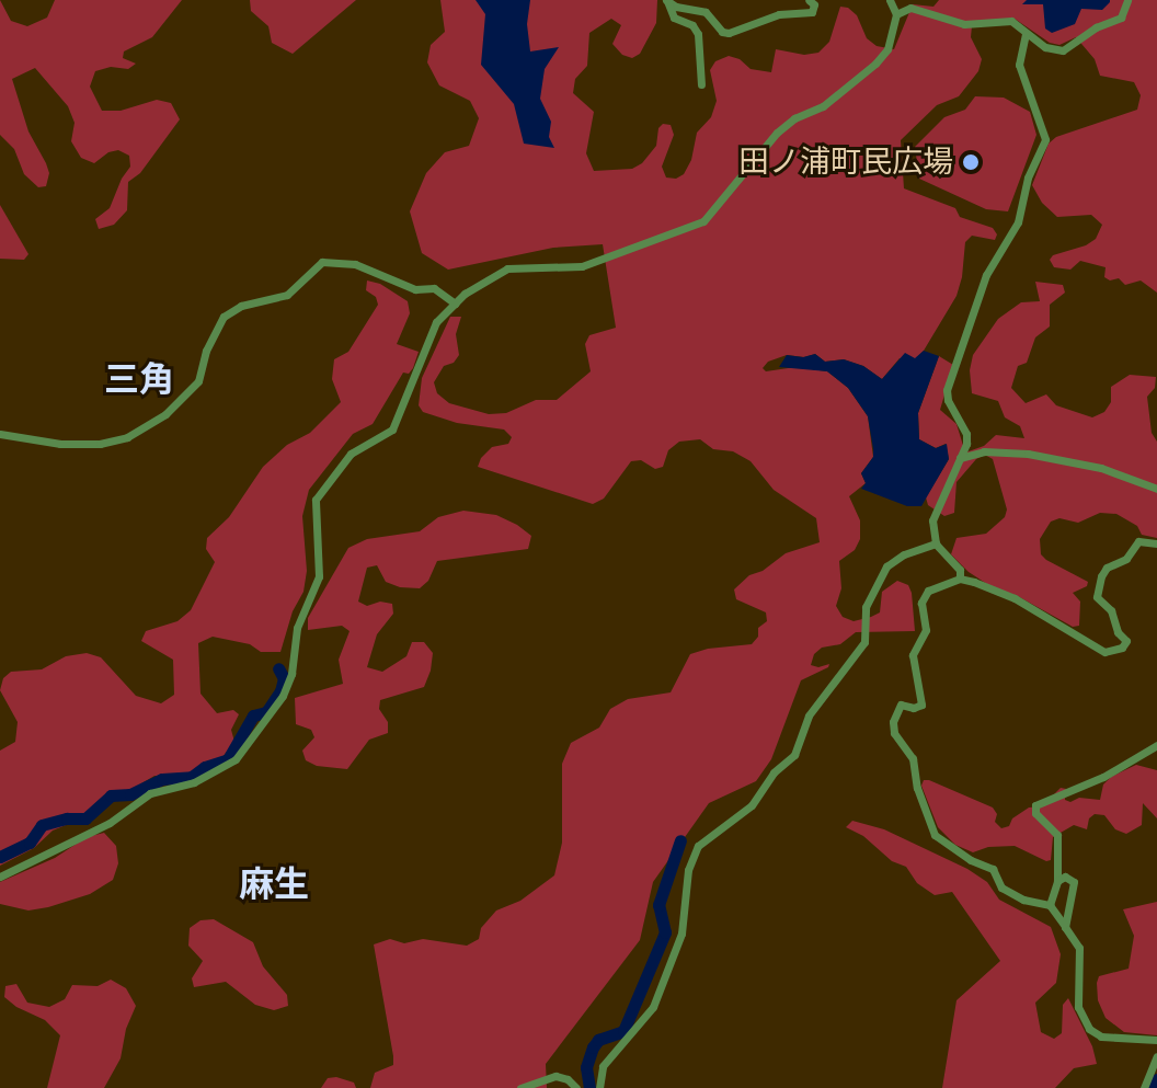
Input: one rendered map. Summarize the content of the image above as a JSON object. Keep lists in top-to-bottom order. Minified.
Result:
{"districts":["三角","麻生"],"places":["田ノ浦町民広場"]}
